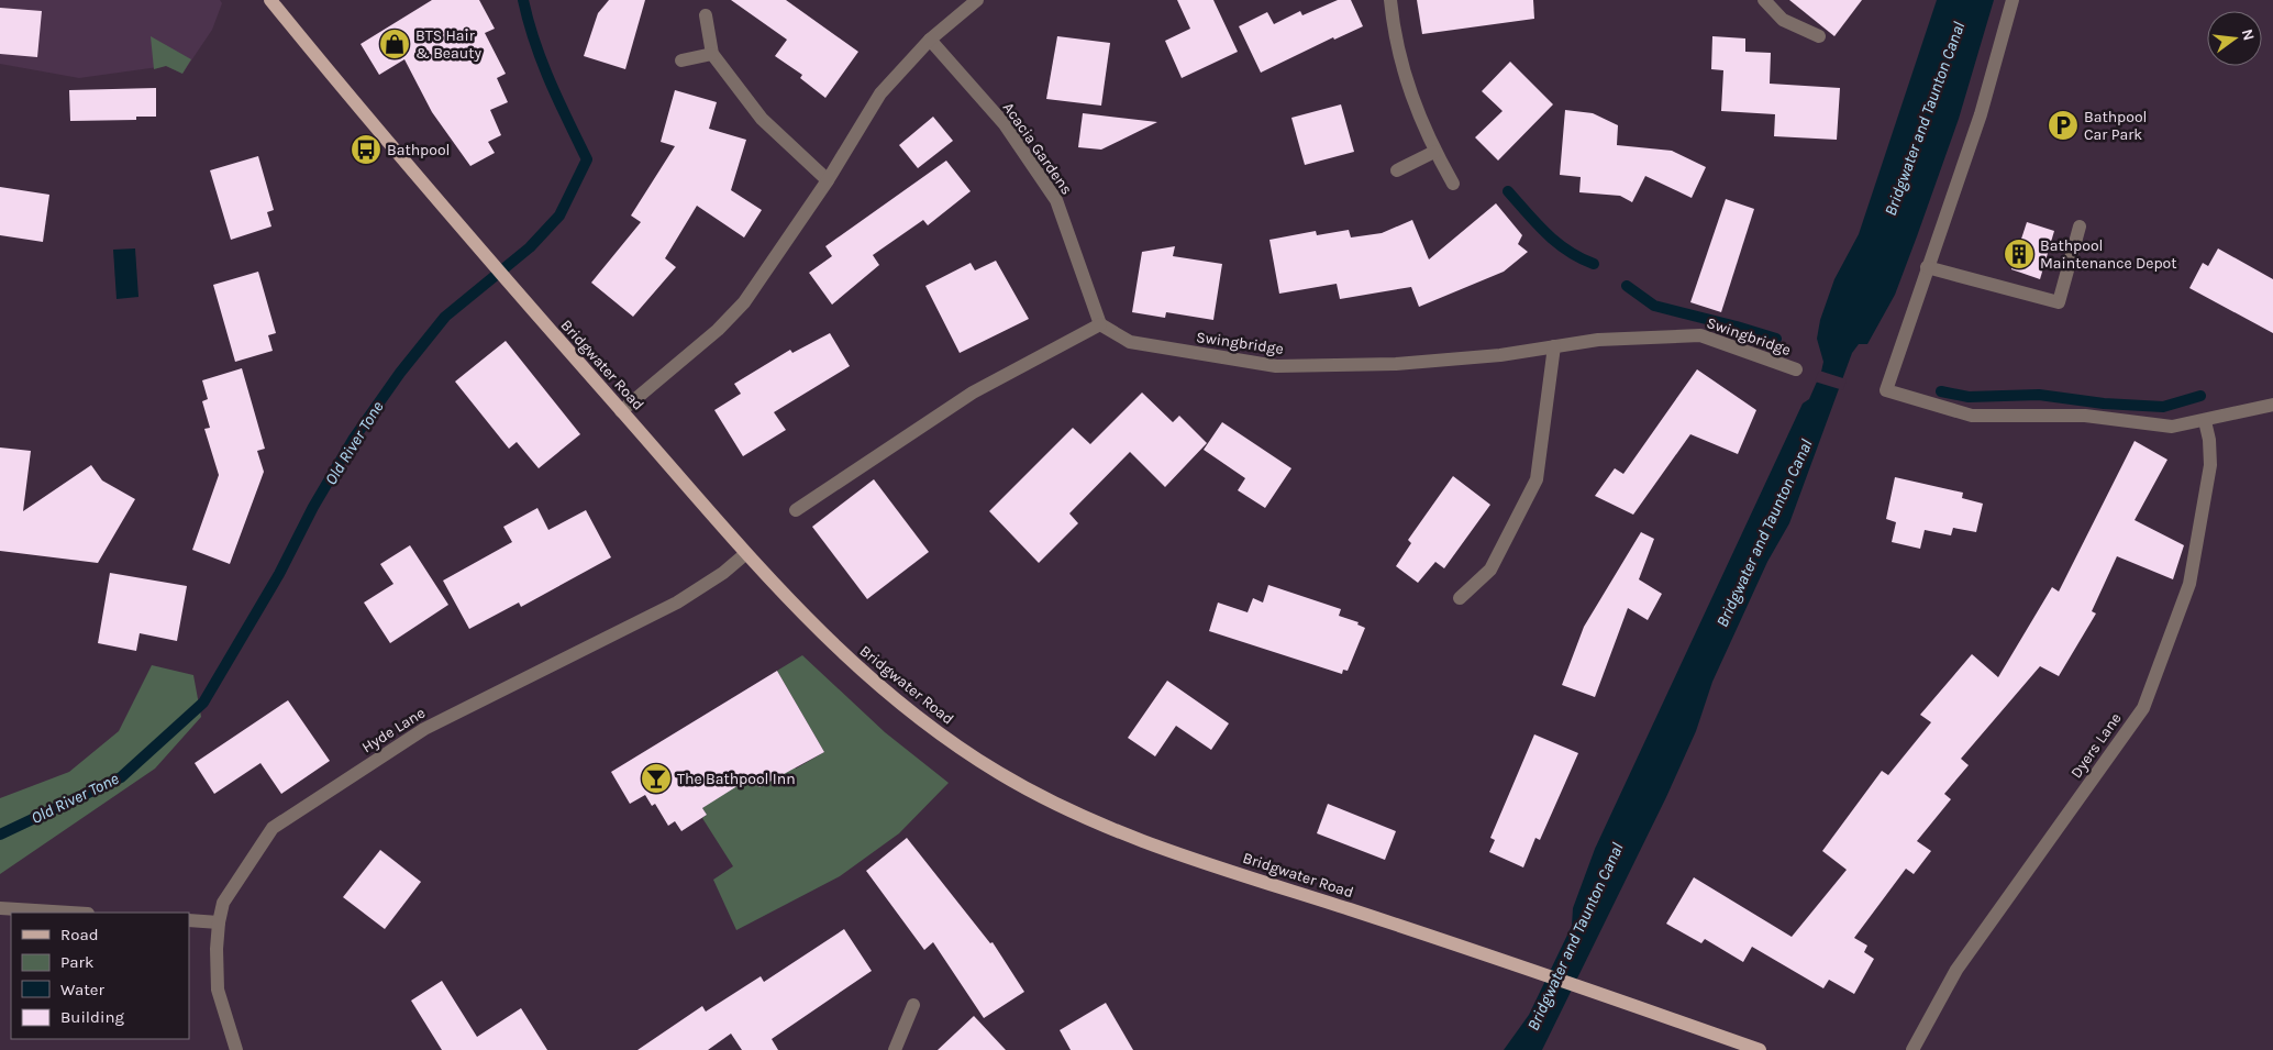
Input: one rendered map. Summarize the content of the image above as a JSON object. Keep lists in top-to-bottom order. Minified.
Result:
{"streets":{"main road":["Bridgwater Road"],"street":["Acacia Gardens","Swingbridge","Hyde Lane","Dyers Lane"]},"crossings":[["Acacia Gardens","Swingbridge"],["Bridgwater Road","Hyde Lane"]],"water":["Bridgwater and Taunton Canal","Old River Tone"],"places":{"shop":["BTS Hair & Beauty"],"parking":["Bathpool Car Park"],"bus stop":["Bathpool"],"building":["Bathpool Maintenance Depot"],"bar":["The Bathpool Inn"]},"legend":["Road","Park","Water","Building"],"north":"right"}
